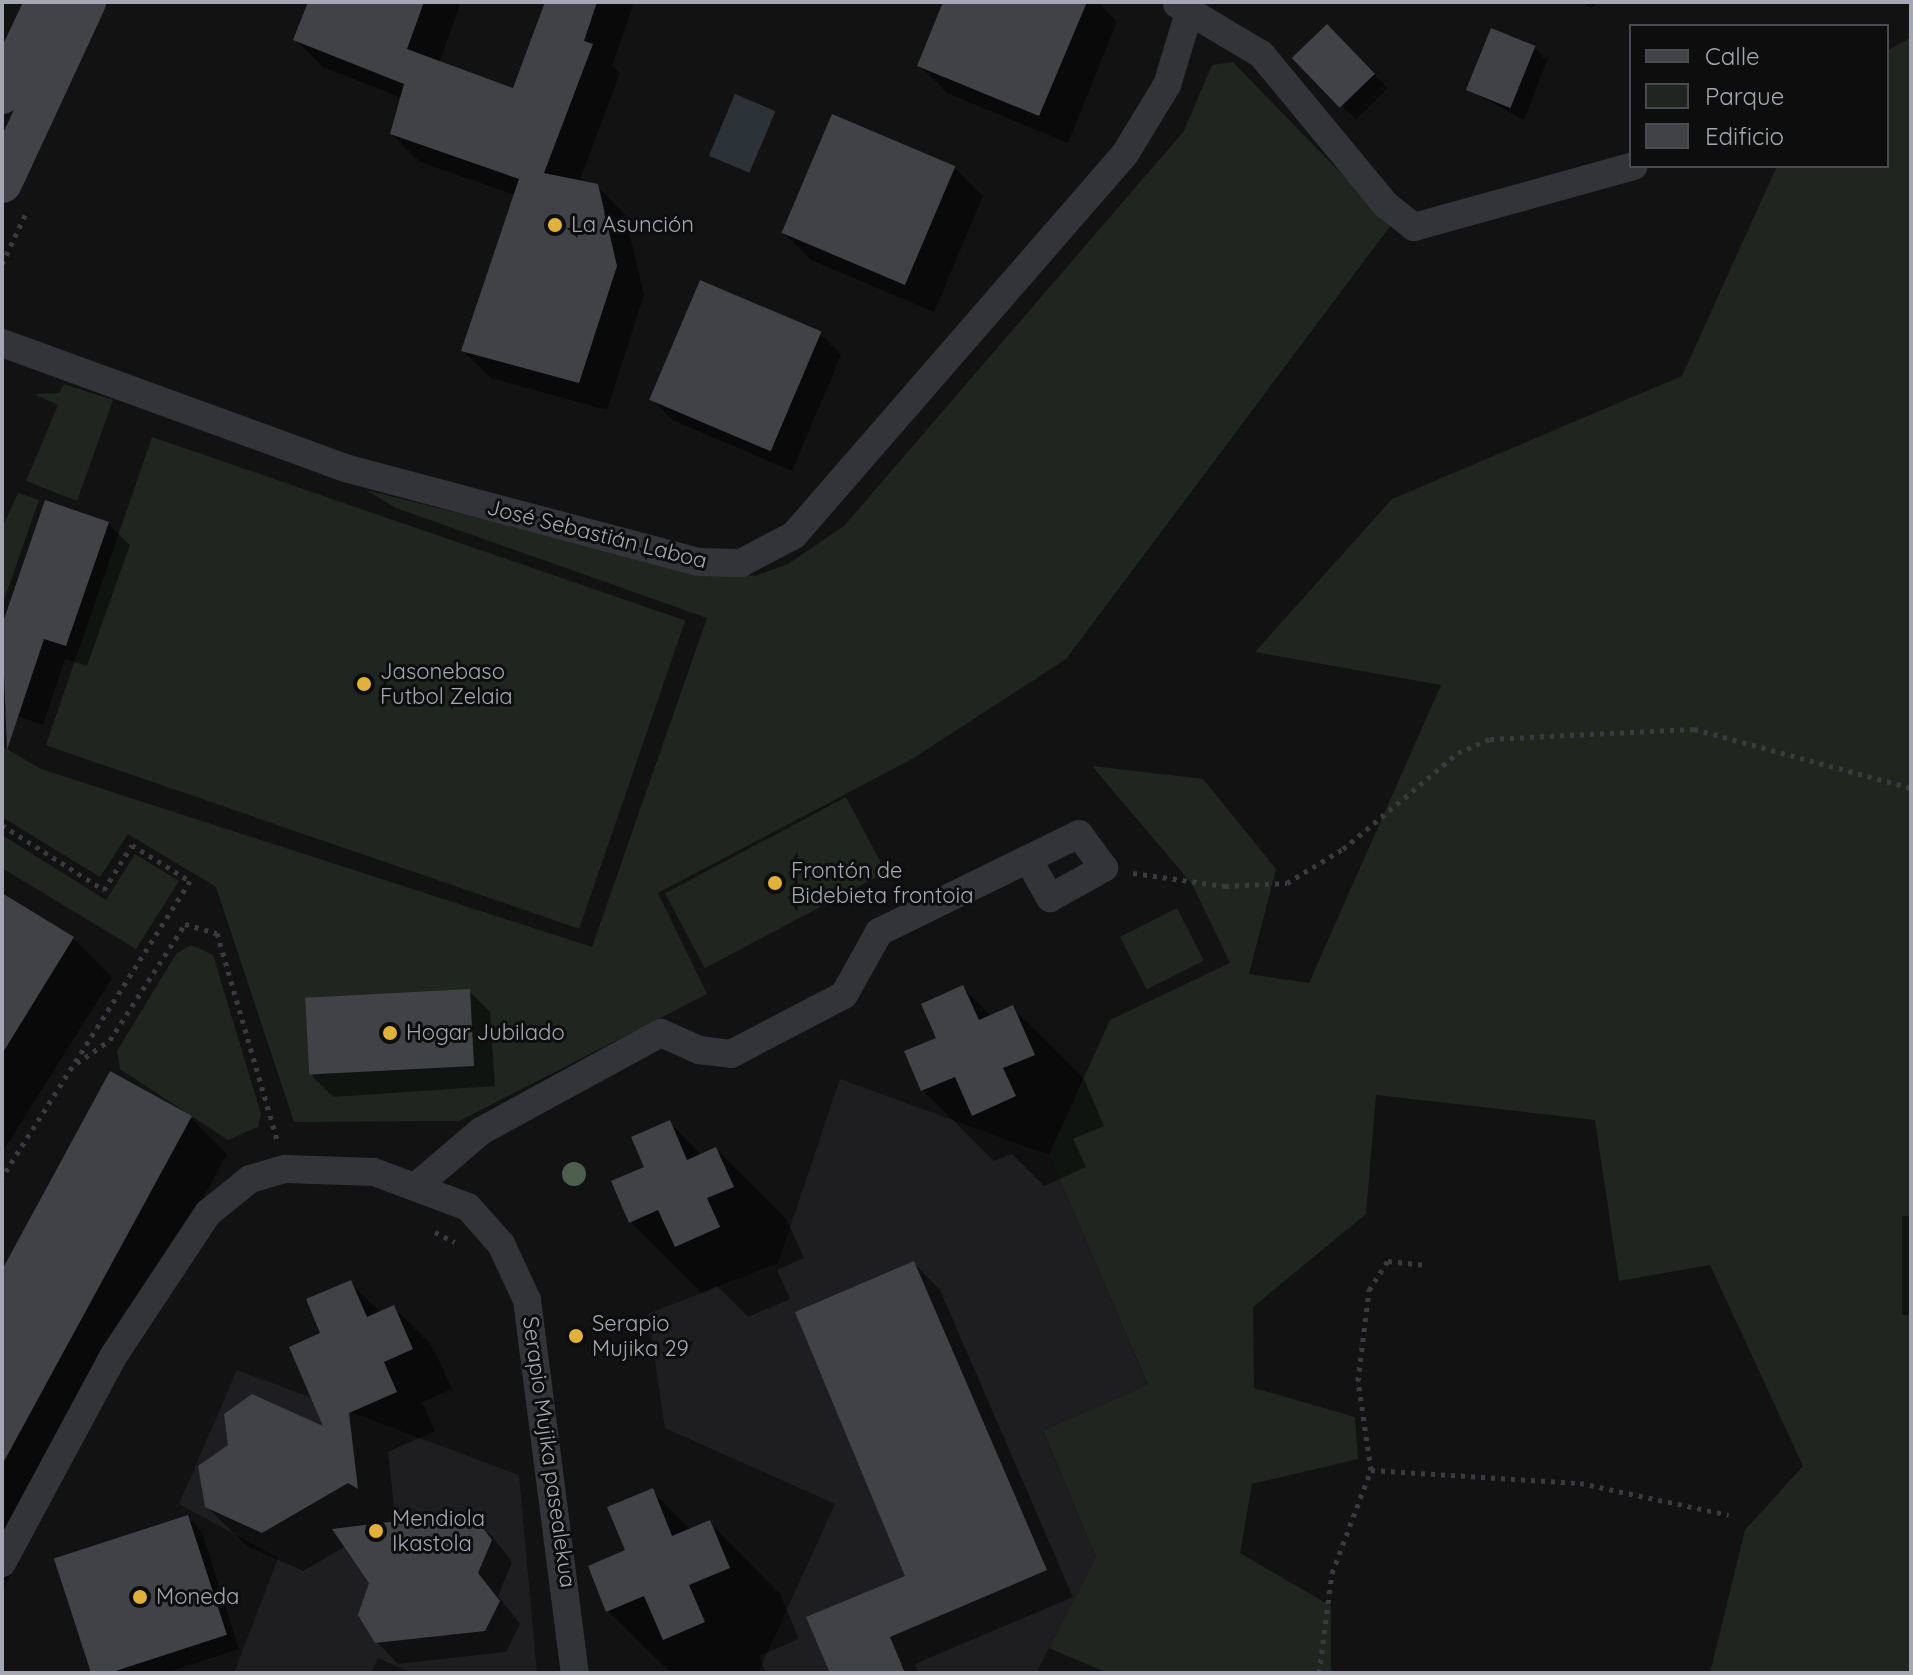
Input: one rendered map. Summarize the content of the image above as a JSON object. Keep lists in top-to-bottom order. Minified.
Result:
{"streets":{"street":["José Sebastián Laboa","Serapio Mujika pasealekua"]},"places":["La Asunción","Jasonebaso Futbol Zelaia","Frontón de Bidebieta frontoia","Hogar Jubilado","Serapio Mujika 29","Mendiola Ikastola","Moneda"],"legend":["Calle","Parque","Edificio"]}
